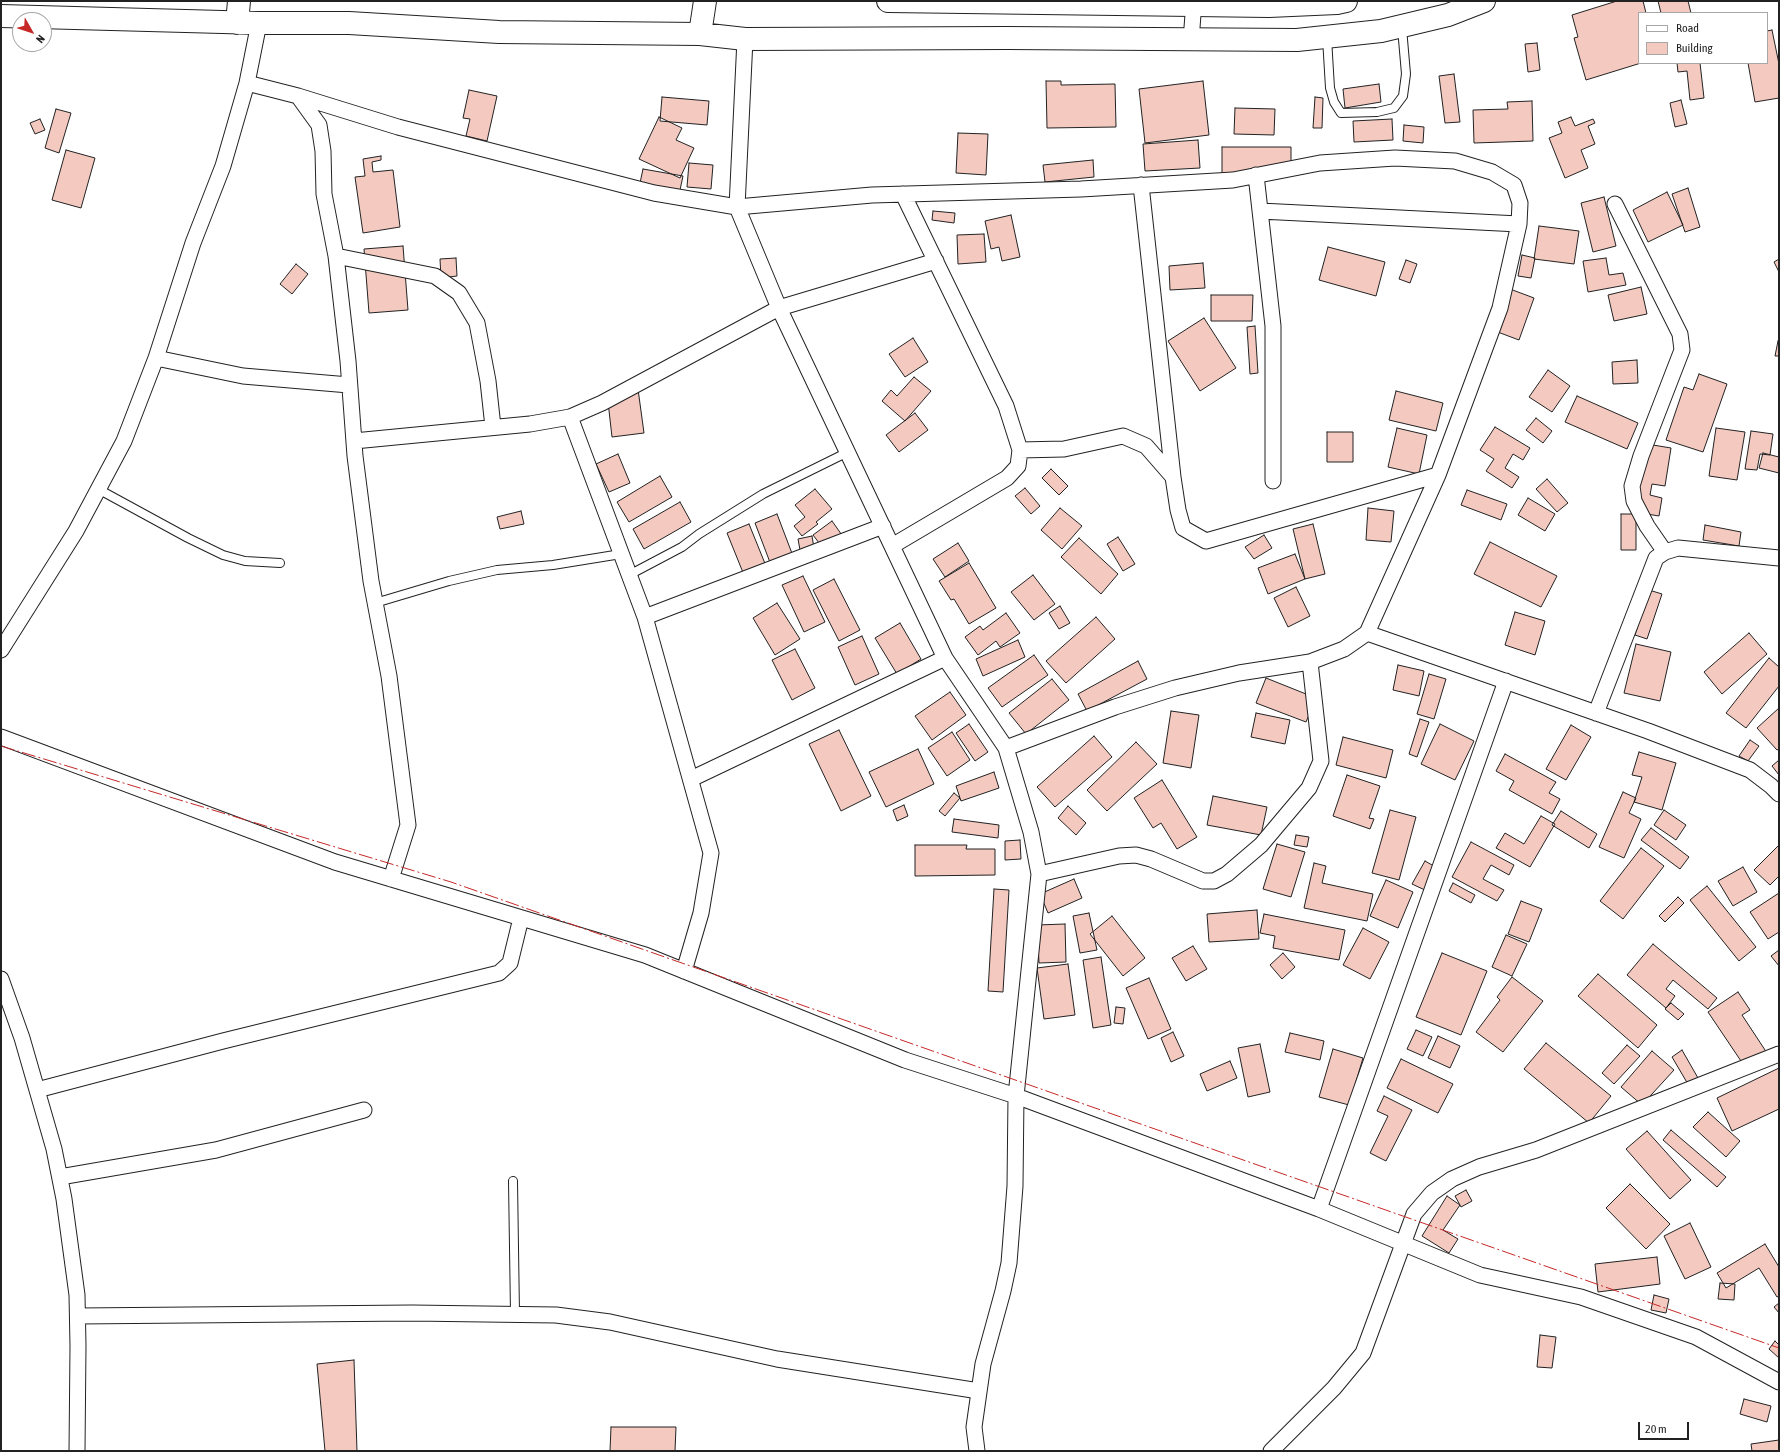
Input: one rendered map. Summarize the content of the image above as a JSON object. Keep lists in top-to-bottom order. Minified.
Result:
{"legend":["Road","Building"],"scale_bar":"20 m","north":"bottom right"}
